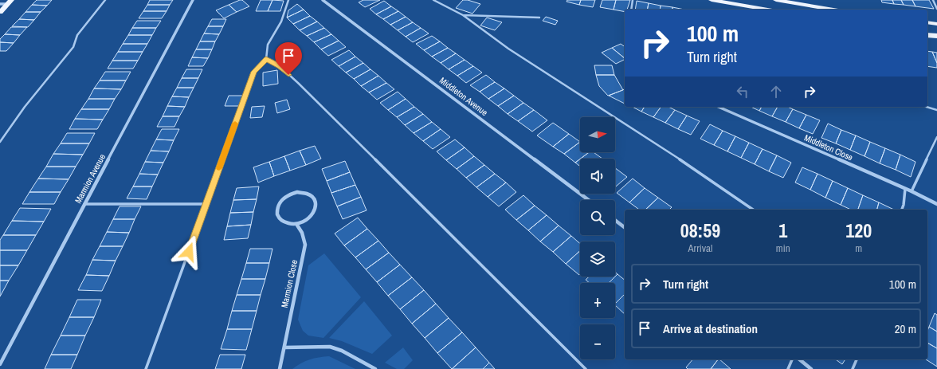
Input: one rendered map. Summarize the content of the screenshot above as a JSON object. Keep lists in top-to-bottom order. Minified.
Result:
{"streets":{"street":["Middleton Avenue","Middleton Close","Marmion Avenue","Marmion Close"]},"north":"right","page":{"turn":["100 m","Turn right"],"map_buttons":["+","−"],"eta":["08:59","Arrival","1","min","120","m"],"list":[{"name":"Turn right","value":"100 m"},{"name":"Arrive at destination","value":"20 m"}]}}
